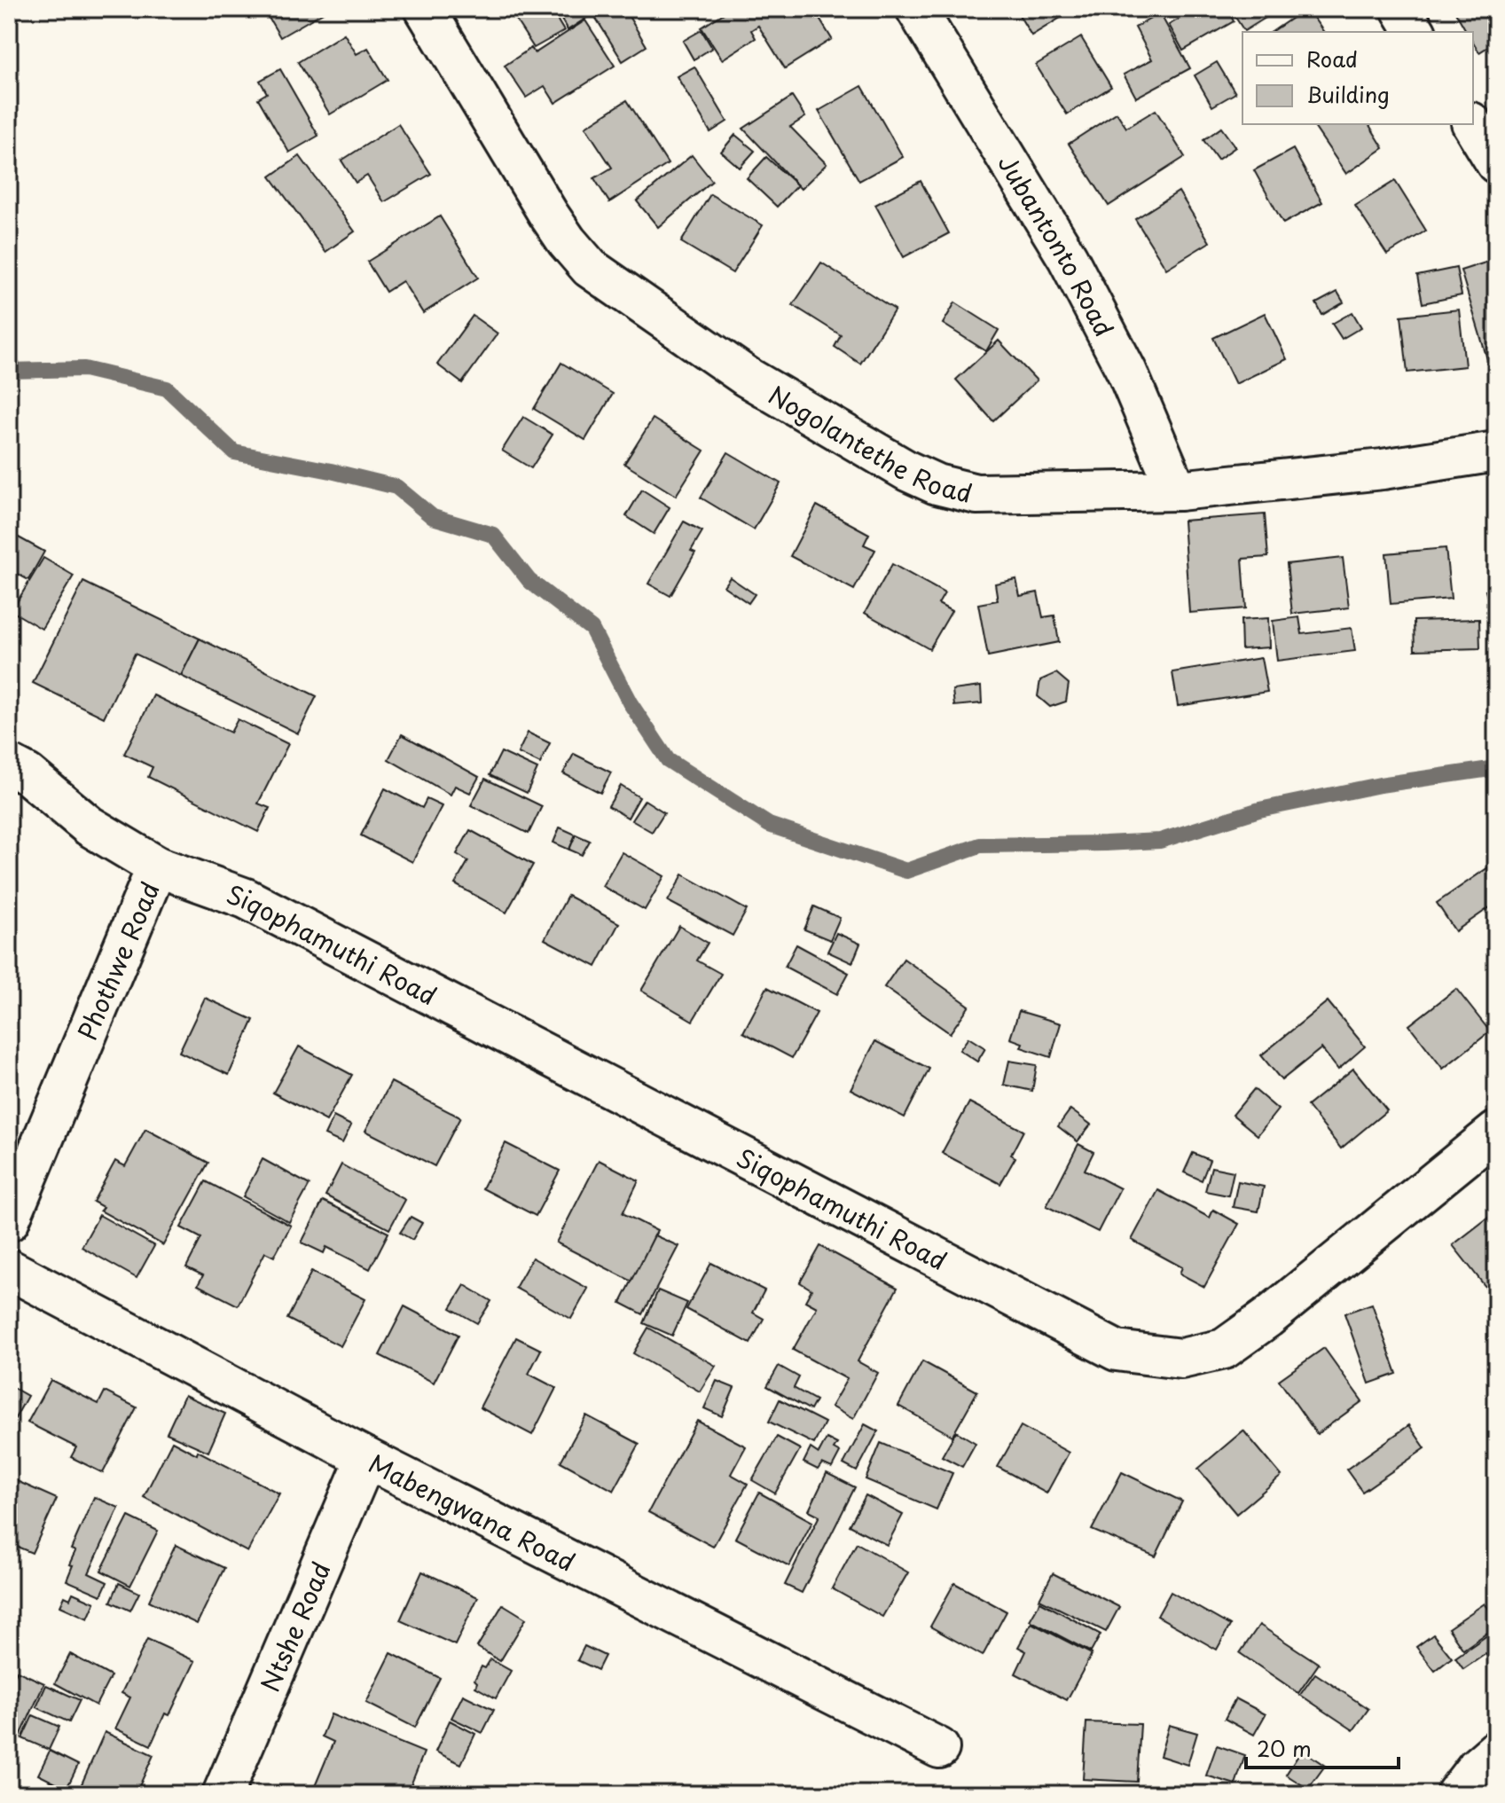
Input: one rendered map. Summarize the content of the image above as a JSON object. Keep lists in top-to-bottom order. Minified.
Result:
{"streets":{"street":["Jubantonto Road","Nogolantethe Road","Siqophamuthi Road","Phothwe Road","Mabengwana Road","Ntshe Road"]},"crossings":[["Jubantonto Road","Nogolantethe Road"],["Siqophamuthi Road","Phothwe Road"],["Mabengwana Road","Ntshe Road"]],"legend":["Road","Building"],"scale_bar":"20 m"}
